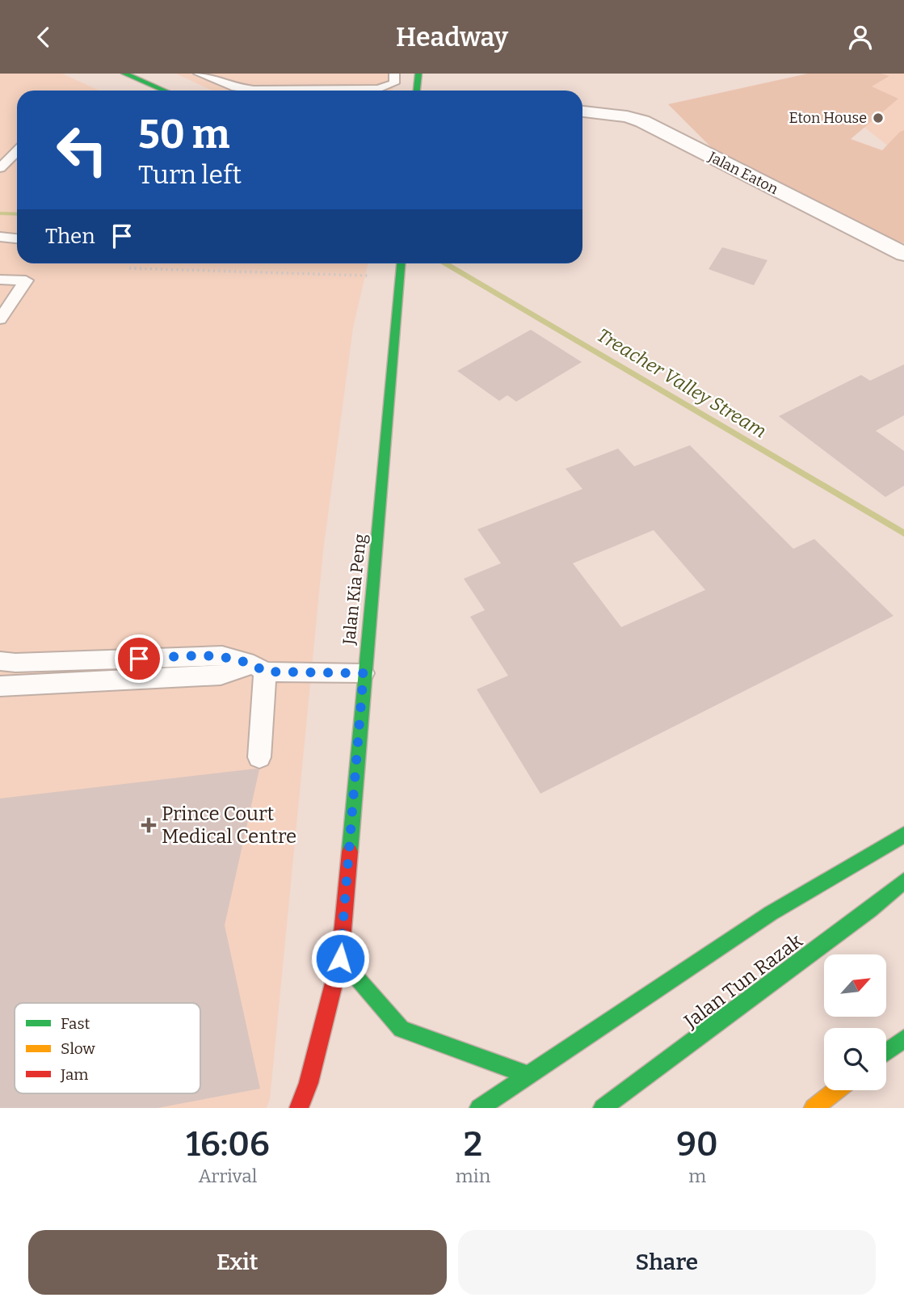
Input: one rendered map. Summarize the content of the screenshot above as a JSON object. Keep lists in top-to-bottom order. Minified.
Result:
{"streets":{"street":["Jalan Eaton","Jalan Kia Peng","Jalan Tun Razak"]},"water":["Treacher Valley Stream"],"places":{"other":["Eton House"],"health":["Prince Court Medical Centre"]},"legend":["Fast","Slow","Jam"],"north":"top right","page":{"header":"Headway","turn":["50 m","Turn left"],"then":"Then","eta":["16:06","Arrival","2","min","90","m"],"buttons":["Exit","Share"]}}
